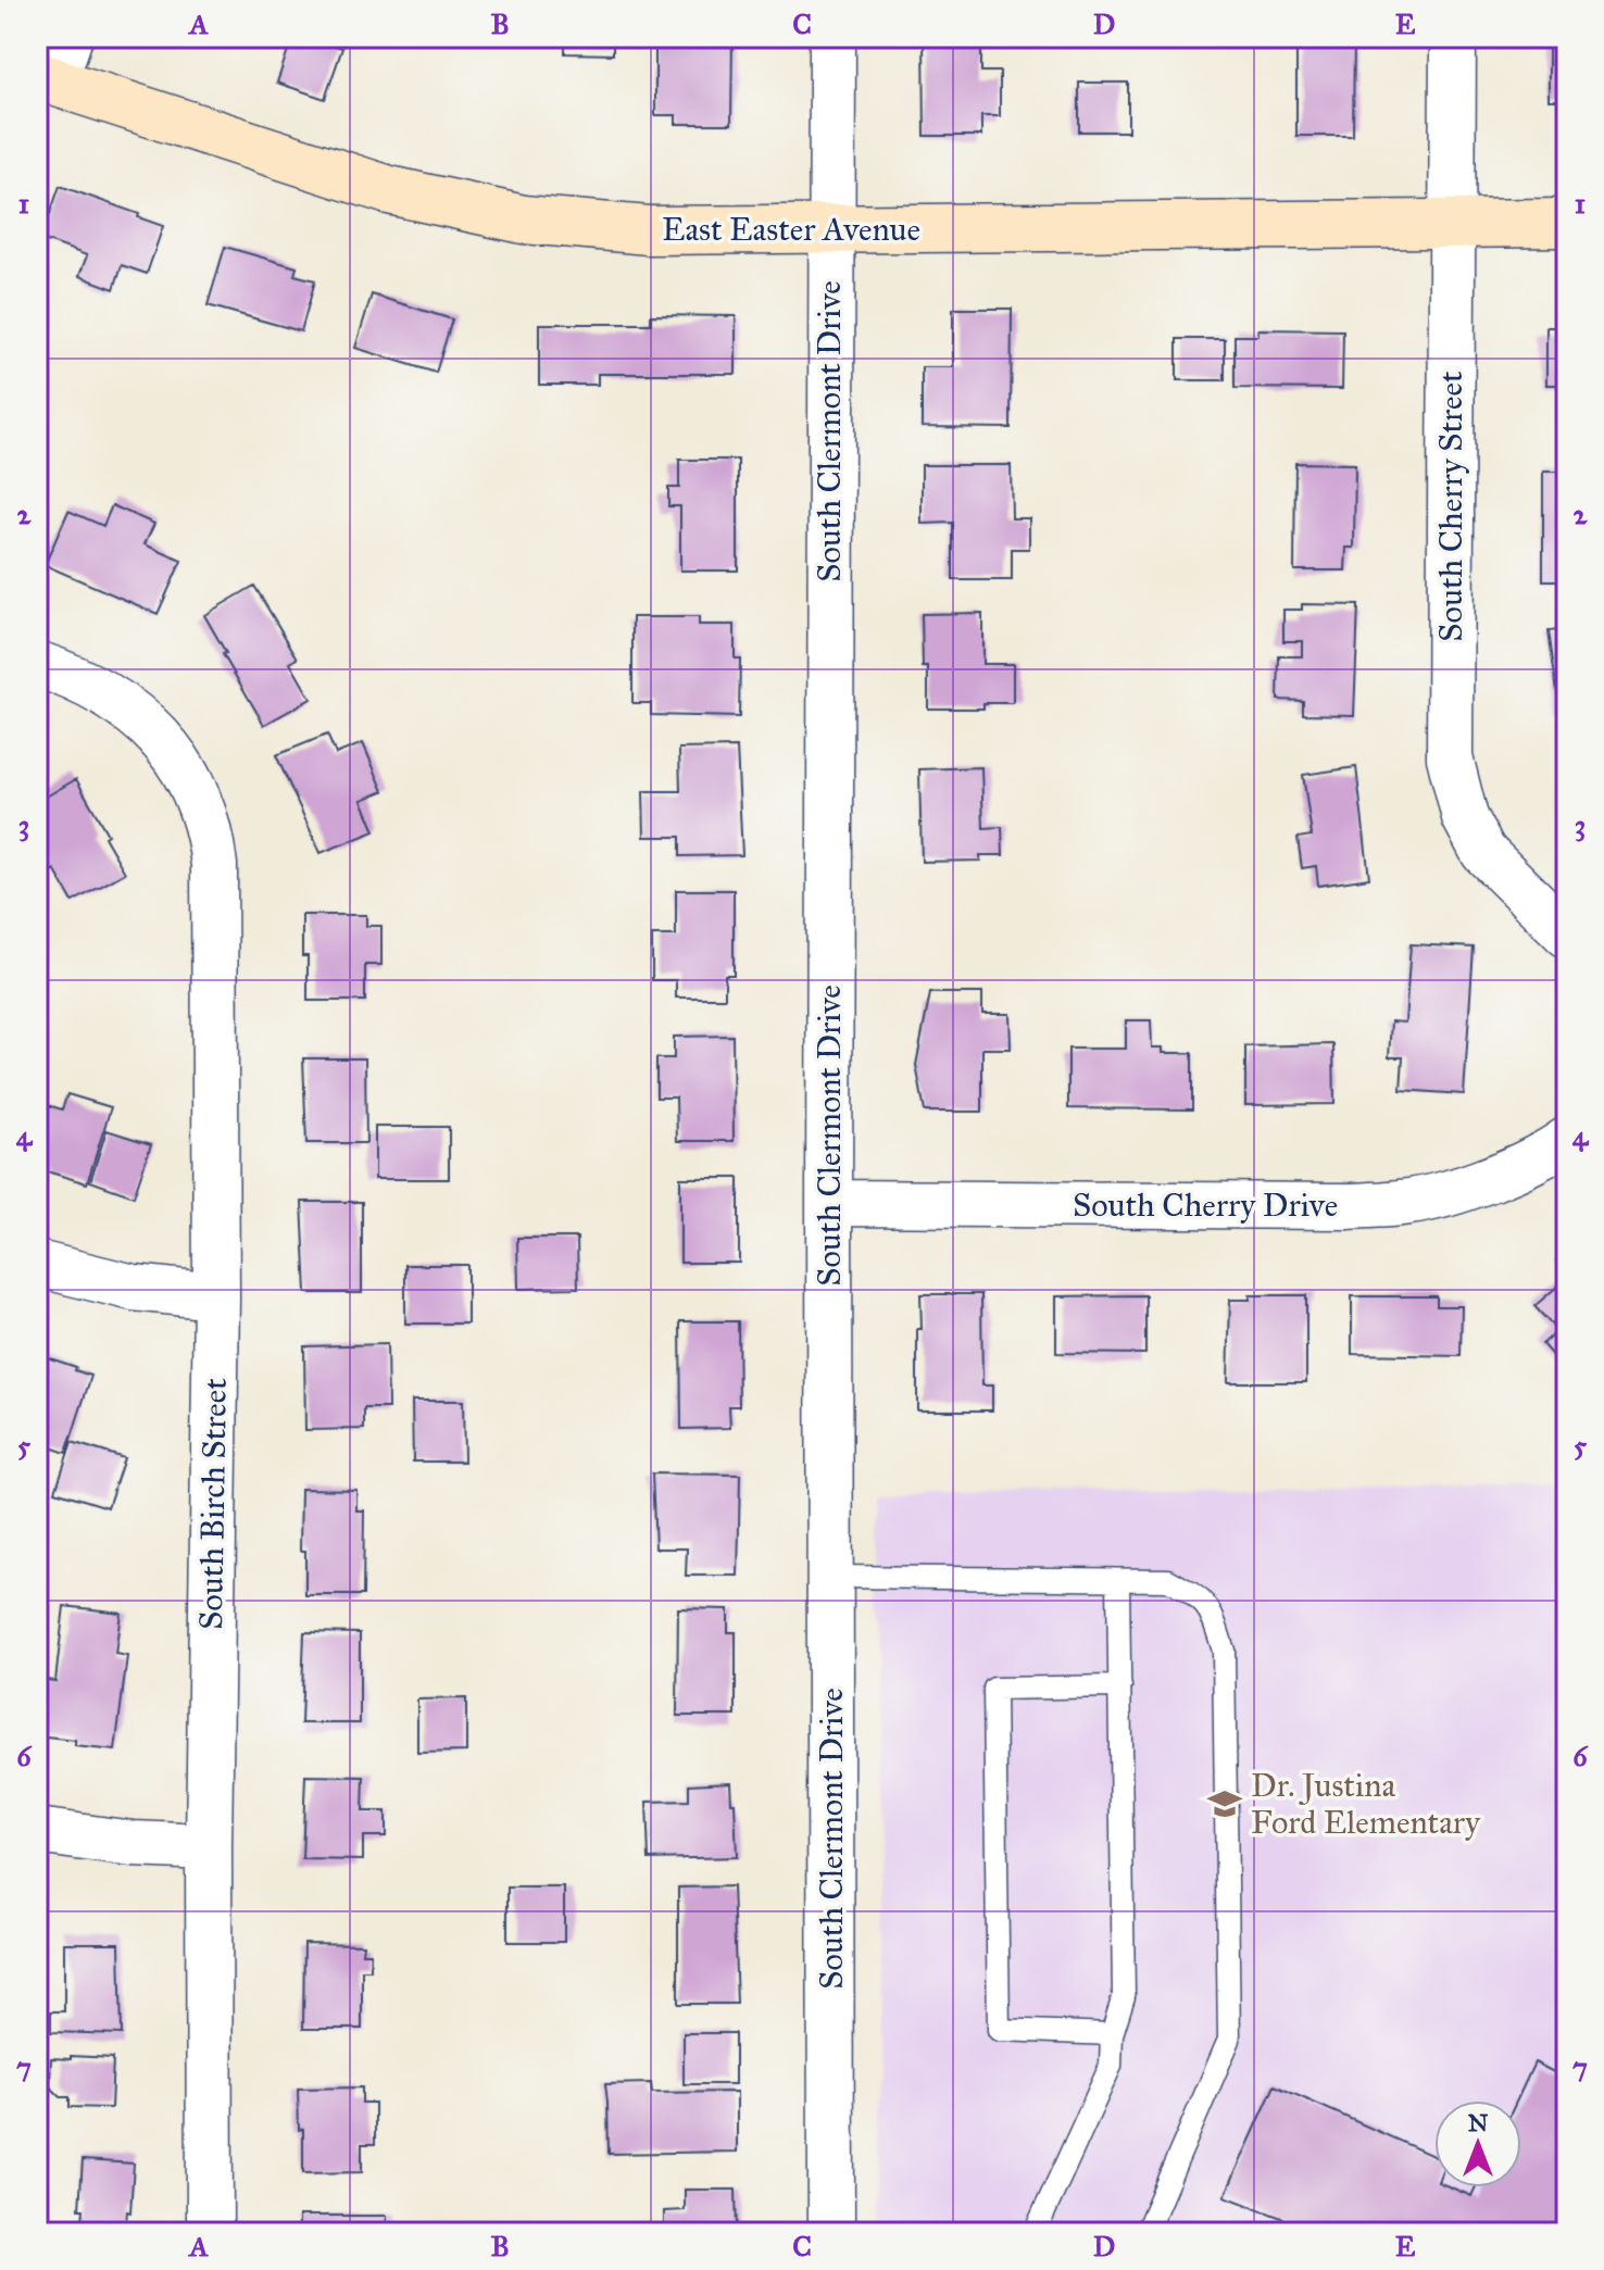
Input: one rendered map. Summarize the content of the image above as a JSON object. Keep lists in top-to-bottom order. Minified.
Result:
{"streets":{"street":["East Easter Avenue","South Clermont Drive","South Cherry Street","South Cherry Drive","South Birch Street"]},"crossings":[["East Easter Avenue","South Clermont Drive"],["East Easter Avenue","South Cherry Street"],["South Clermont Drive","South Cherry Drive"]],"places":{"school or university":["Dr. Justina Ford Elementary"]},"north":"top","grid":{"columns":["A","B","C","D","E"],"rows":["1","2","3","4","5","6","7"]}}
